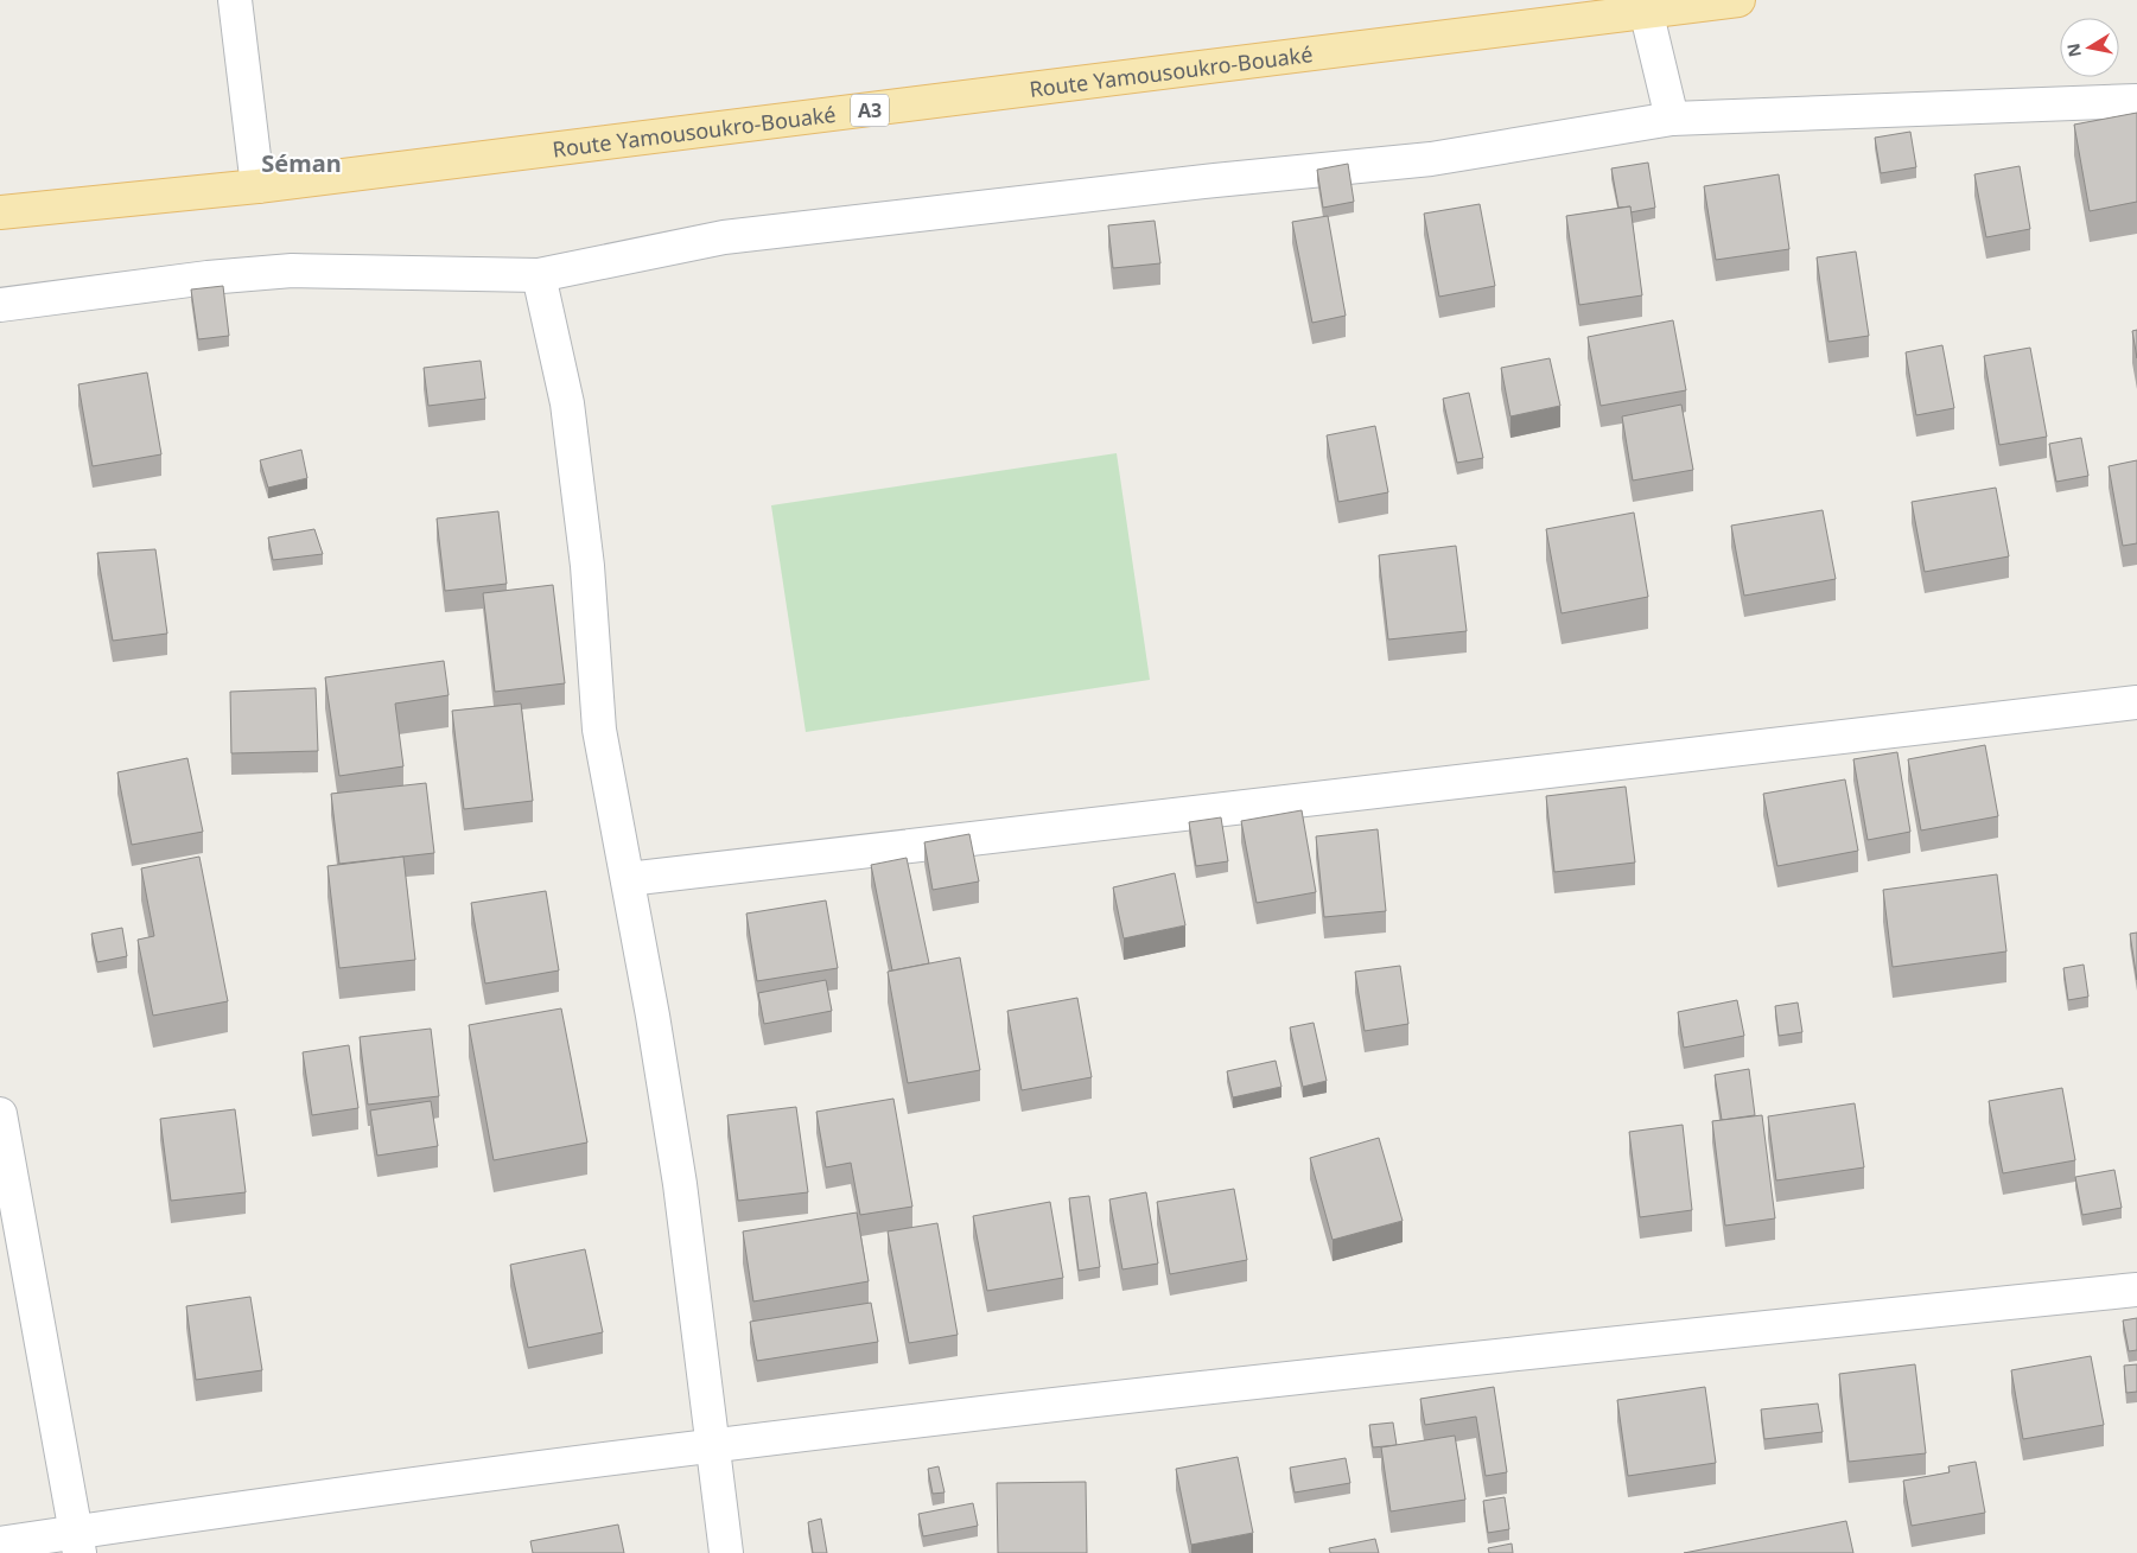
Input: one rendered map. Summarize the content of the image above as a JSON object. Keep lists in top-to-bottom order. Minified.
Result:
{"streets":{"main road":["Route Yamousoukro-Bouaké","A3"]},"districts":["Séman"],"north":"left"}
